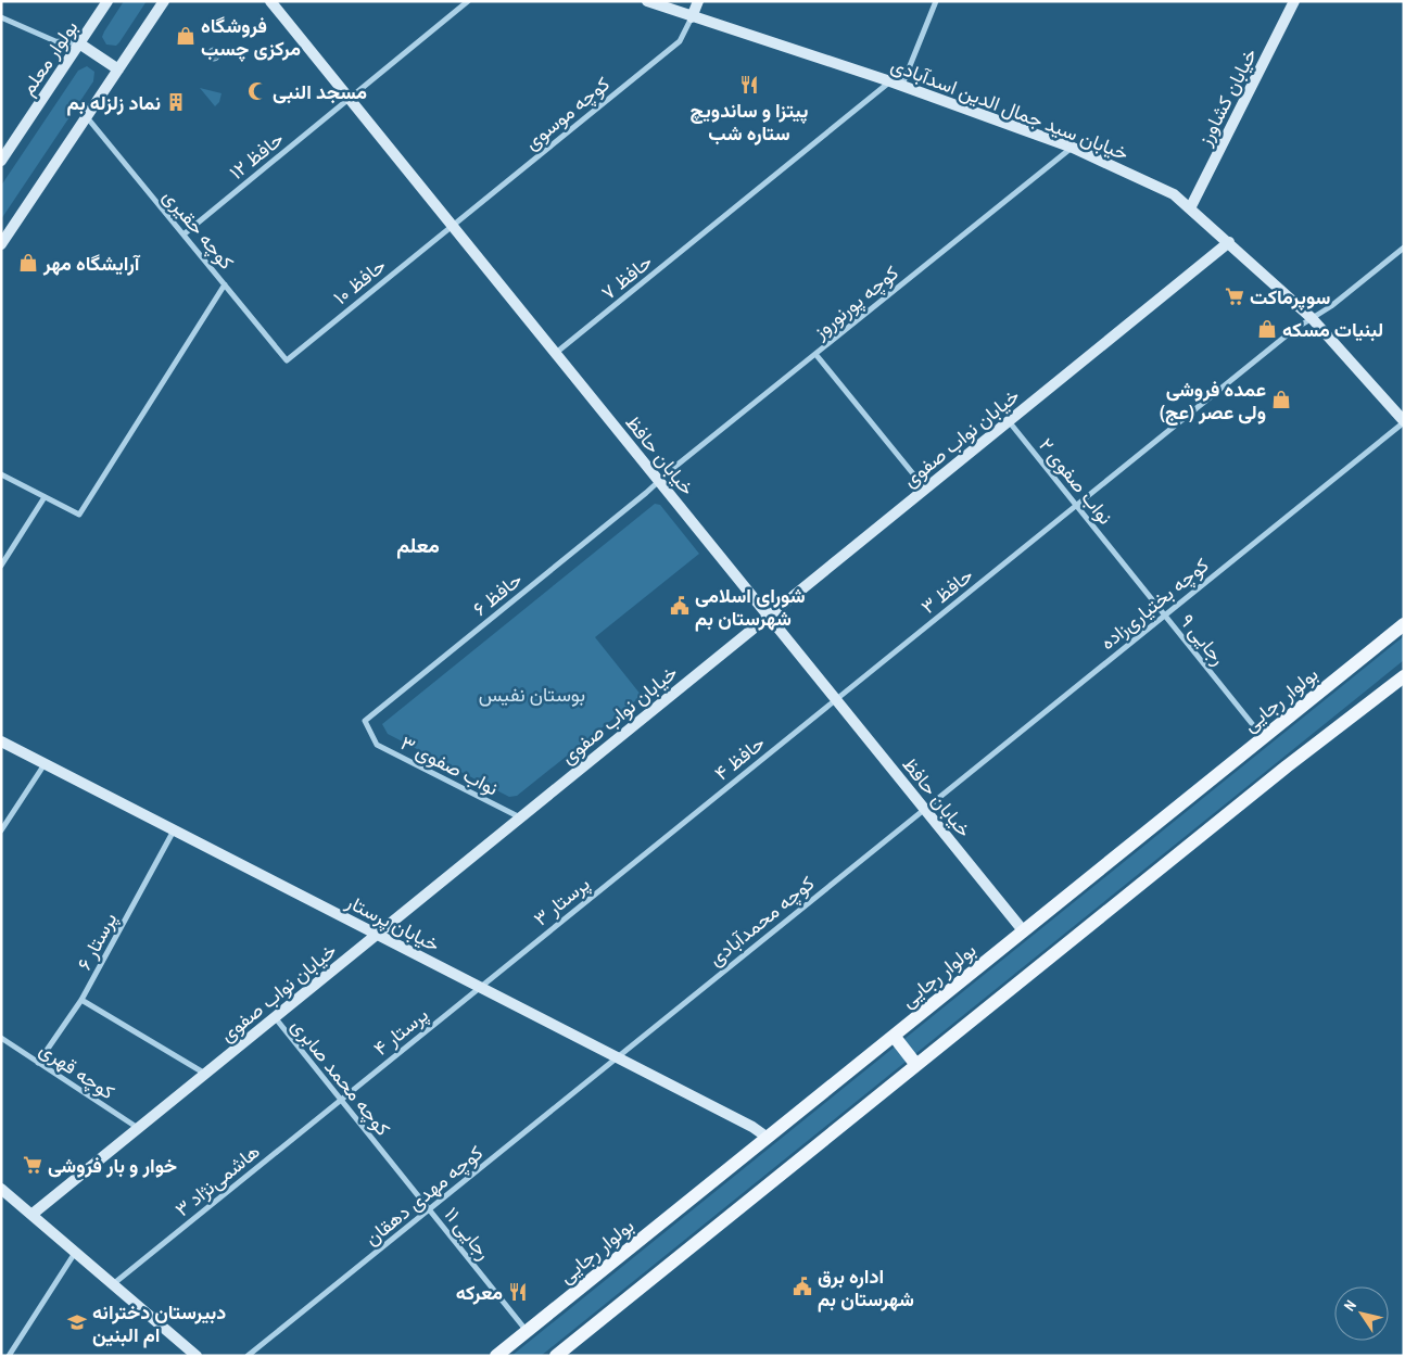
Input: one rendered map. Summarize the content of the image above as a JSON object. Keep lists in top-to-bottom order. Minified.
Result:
{"streets":{"main road":["بولوار رجایی"],"street":["بولوار معلم","خیابان کشاورز","خیابان سید جمال الدین اسدآبادی","کوچه موسوی","حافظ ۱۲","کوچه حقیری","حافظ ۷","حافظ ۱۰","کوچه پورنوروز","خیابان نواب صفوی","خیابان حافظ","نواب صفوی ۲","حافظ ۳","حافظ ۶","کوچه بختیاری‌زاده","رجایی ۹","حافظ ۴","نواب صفوی ۳","پرستار ۳","کوچه محمدآبادی","خیابان پرستار","پرستار ۶","پرستار ۴","کوچه قهری","کوچه محمد صابری","هاشمی‌نژاد ۳","کوچه مهدی دهقان","رجایی ۱۱"]},"crossings":[["خیابان کشاورز","خیابان سید جمال الدین اسدآبادی"],["خیابان سید جمال الدین اسدآبادی","کوچه موسوی"],["خیابان سید جمال الدین اسدآبادی","حافظ ۷"],["خیابان سید جمال الدین اسدآبادی","کوچه پورنوروز"],["خیابان سید جمال الدین اسدآبادی","خیابان نواب صفوی"],["خیابان سید جمال الدین اسدآبادی","حافظ ۳"],["خیابان سید جمال الدین اسدآبادی","کوچه بختیاری‌زاده"],["کوچه موسوی","حافظ ۱۰"],["کوچه موسوی","خیابان حافظ"],["حافظ ۱۲","کوچه حقیری"],["حافظ ۱۲","خیابان حافظ"],["کوچه حقیری","حافظ ۱۰"],["حافظ ۷","خیابان حافظ"],["حافظ ۱۰","خیابان حافظ"],["کوچه پورنوروز","خیابان حافظ"],["کوچه پورنوروز","حافظ ۶"],["خیابان نواب صفوی","خیابان حافظ"],["خیابان نواب صفوی","نواب صفوی ۲"],["خیابان نواب صفوی","نواب صفوی ۳"],["خیابان نواب صفوی","خیابان پرستار"],["خیابان نواب صفوی","کوچه قهری"],["خیابان نواب صفوی","کوچه محمد صابری"],["خیابان حافظ","حافظ ۳"],["خیابان حافظ","حافظ ۶"],["خیابان حافظ","کوچه بختیاری‌زاده"],["خیابان حافظ","بولوار رجایی"],["خیابان حافظ","حافظ ۴"],["خیابان حافظ","کوچه محمدآبادی"],["نواب صفوی ۲","حافظ ۳"],["نواب صفوی ۲","رجایی ۹"],["حافظ ۳","حافظ ۴"],["حافظ ۶","نواب صفوی ۳"],["کوچه بختیاری‌زاده","رجایی ۹"],["کوچه بختیاری‌زاده","کوچه محمدآبادی"],["رجایی ۹","بولوار رجایی"],["بولوار رجایی","خیابان پرستار"],["بولوار رجایی","رجایی ۱۱"],["حافظ ۴","پرستار ۳"],["پرستار ۳","خیابان پرستار"],["پرستار ۳","پرستار ۴"],["کوچه محمدآبادی","خیابان پرستار"],["کوچه محمدآبادی","کوچه مهدی دهقان"],["خیابان پرستار","پرستار ۶"],["خیابان پرستار","پرستار ۴"],["خیابان پرستار","کوچه مهدی دهقان"],["پرستار ۶","کوچه قهری"],["پرستار ۴","کوچه محمد صابری"],["پرستار ۴","هاشمی‌نژاد ۳"],["کوچه محمد صابری","هاشمی‌نژاد ۳"],["کوچه محمد صابری","رجایی ۱۱"],["کوچه مهدی دهقان","رجایی ۱۱"]],"districts":["معلم"],"parks":["بوستان نفیس"],"places":{"shop":["فروشگاه مرکزی چسب","آرایشگاه مهر","لبنیات مسکه","عمده فروشی ولی عصر (عج)"],"restaurant":["پیتزا و ساندویچ ستاره شب","معرکه"],"mosque":["مسجد النبی"],"building":["نماد زلزله بم"],"supermarket":["سوپرماکت","خوار و بار فروشی"],"public building":["شورای اسلامی شهرستان بم","اداره برق شهرستان بم"],"school or university":["دبیرستان دخترانه ام البنین"]},"north":"top left"}
